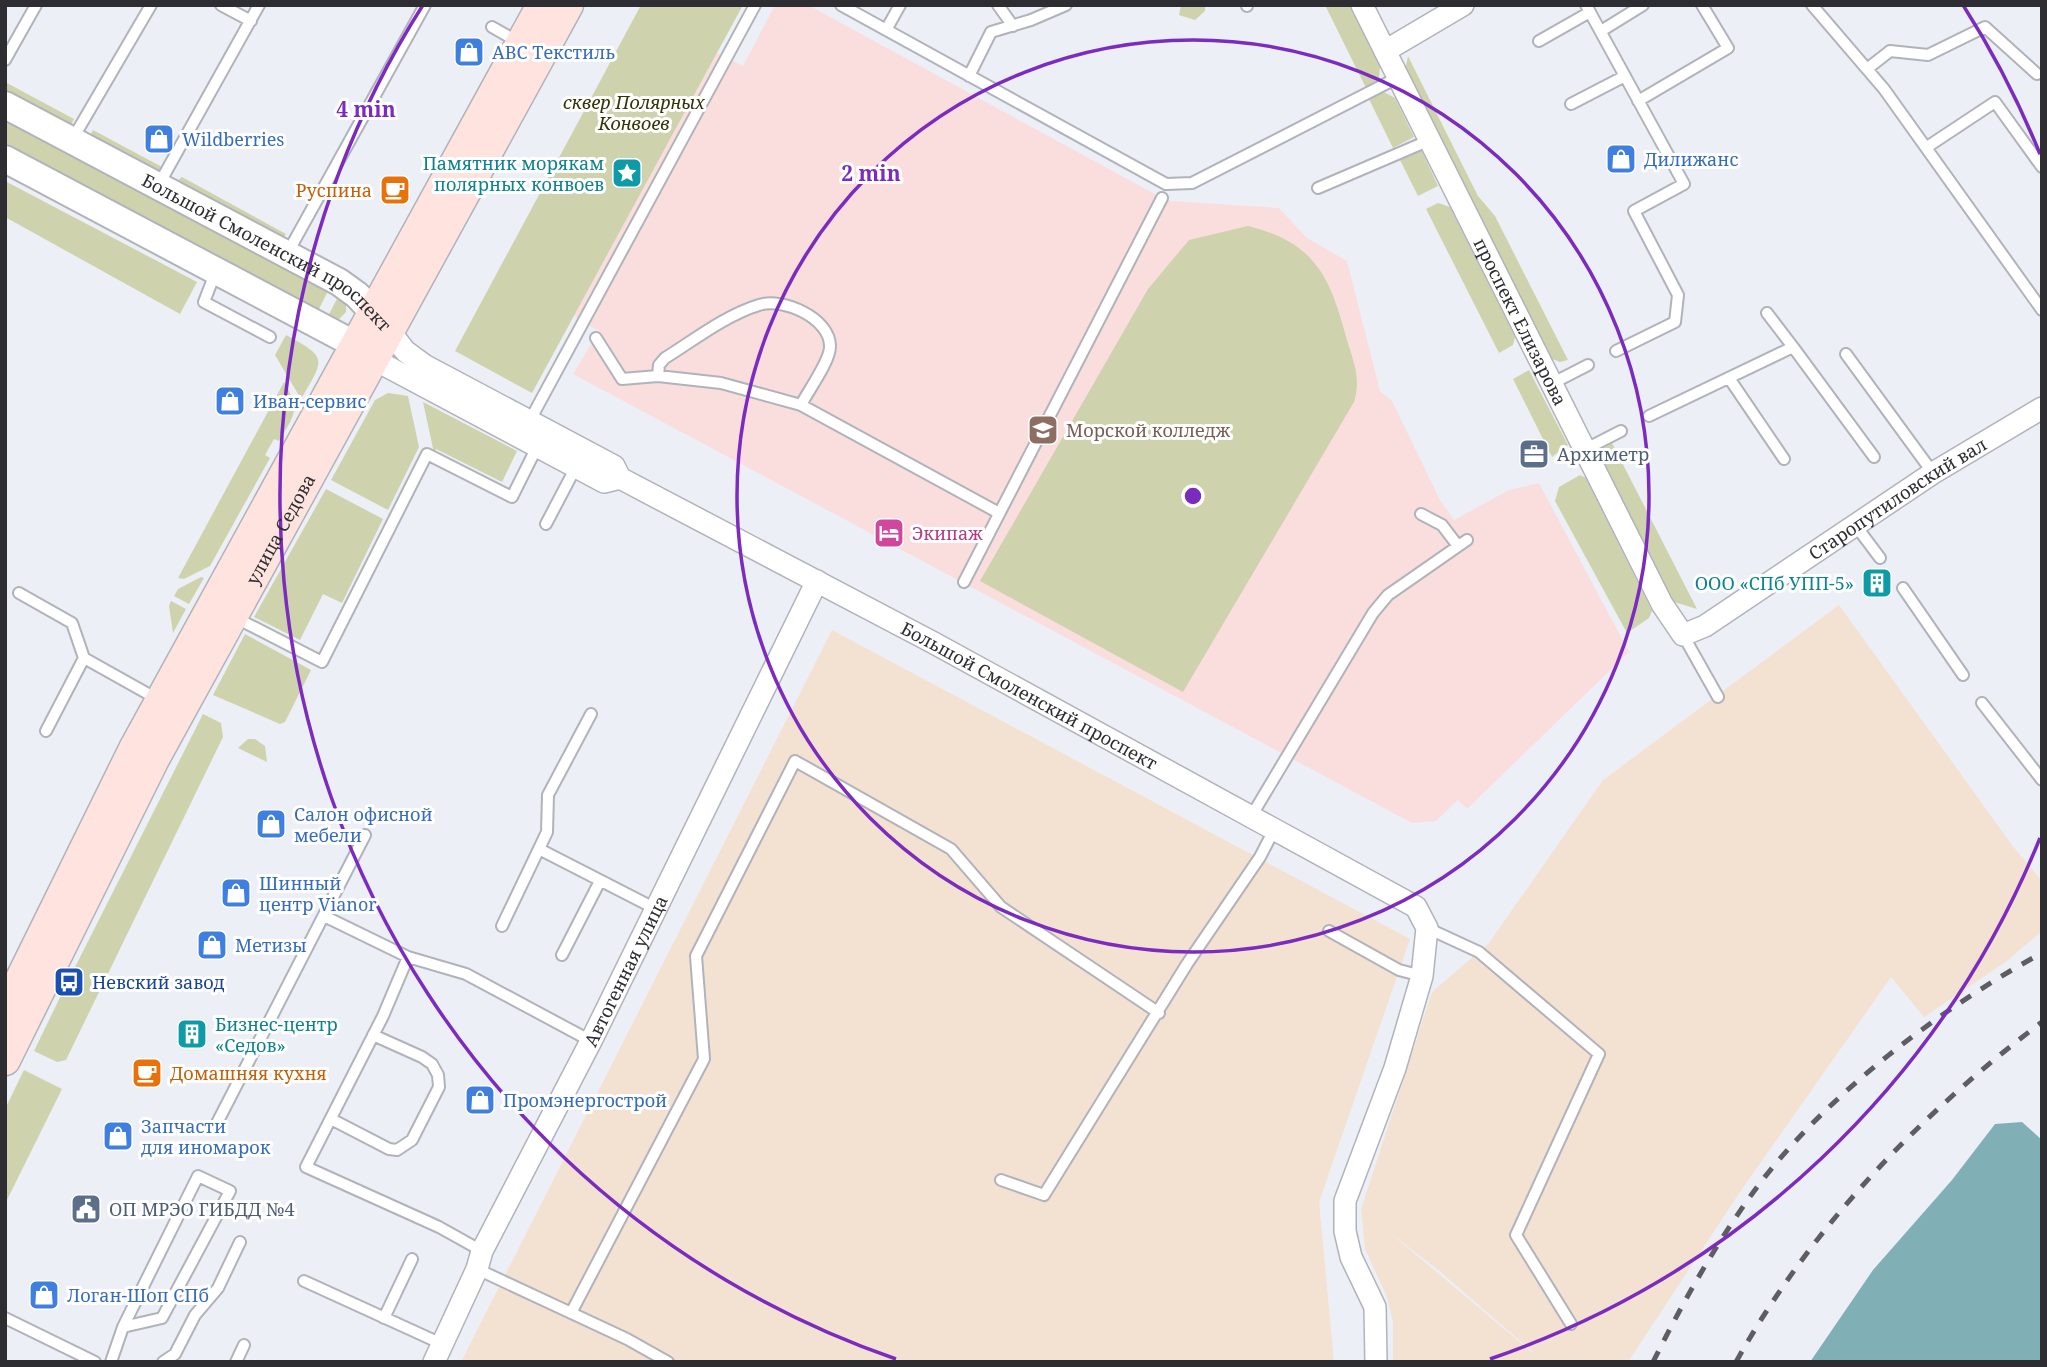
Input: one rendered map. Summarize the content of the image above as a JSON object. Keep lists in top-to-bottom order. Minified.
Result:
{"streets":{"main road":["улица Седова"],"street":["Большой Смоленский проспект","проспект Елизарова","Старопутиловский вал","Автогенная улица"]},"crossings":[["Большой Смоленский проспект","улица Седова"],["Большой Смоленский проспект","Автогенная улица"],["проспект Елизарова","Старопутиловский вал"]],"parks":["сквер Полярных Конвоев"],"places":{"shop":["ABC Текстиль","Wildberries","Дилижанс","Иван-сервис","Салон офисной мебели","Шинный центр Vianor","Метизы","Промэнергострой","Запчасти для иномарок","Логан-Шоп СПб"],"place":["Памятник морякам полярных конвоев"],"cafe":["Руспина","Домашняя кухня"],"school or university":["Морской колледж"],"office":["Архиметр"],"hotel":["Экипаж"],"building":["ООО «СПб УПП-5»","Бизнес-центр «Седов»"],"bus stop":["Невский завод"],"public building":["ОП МРЭО ГИБДД №4"]},"rings":["4 min","2 min"]}
